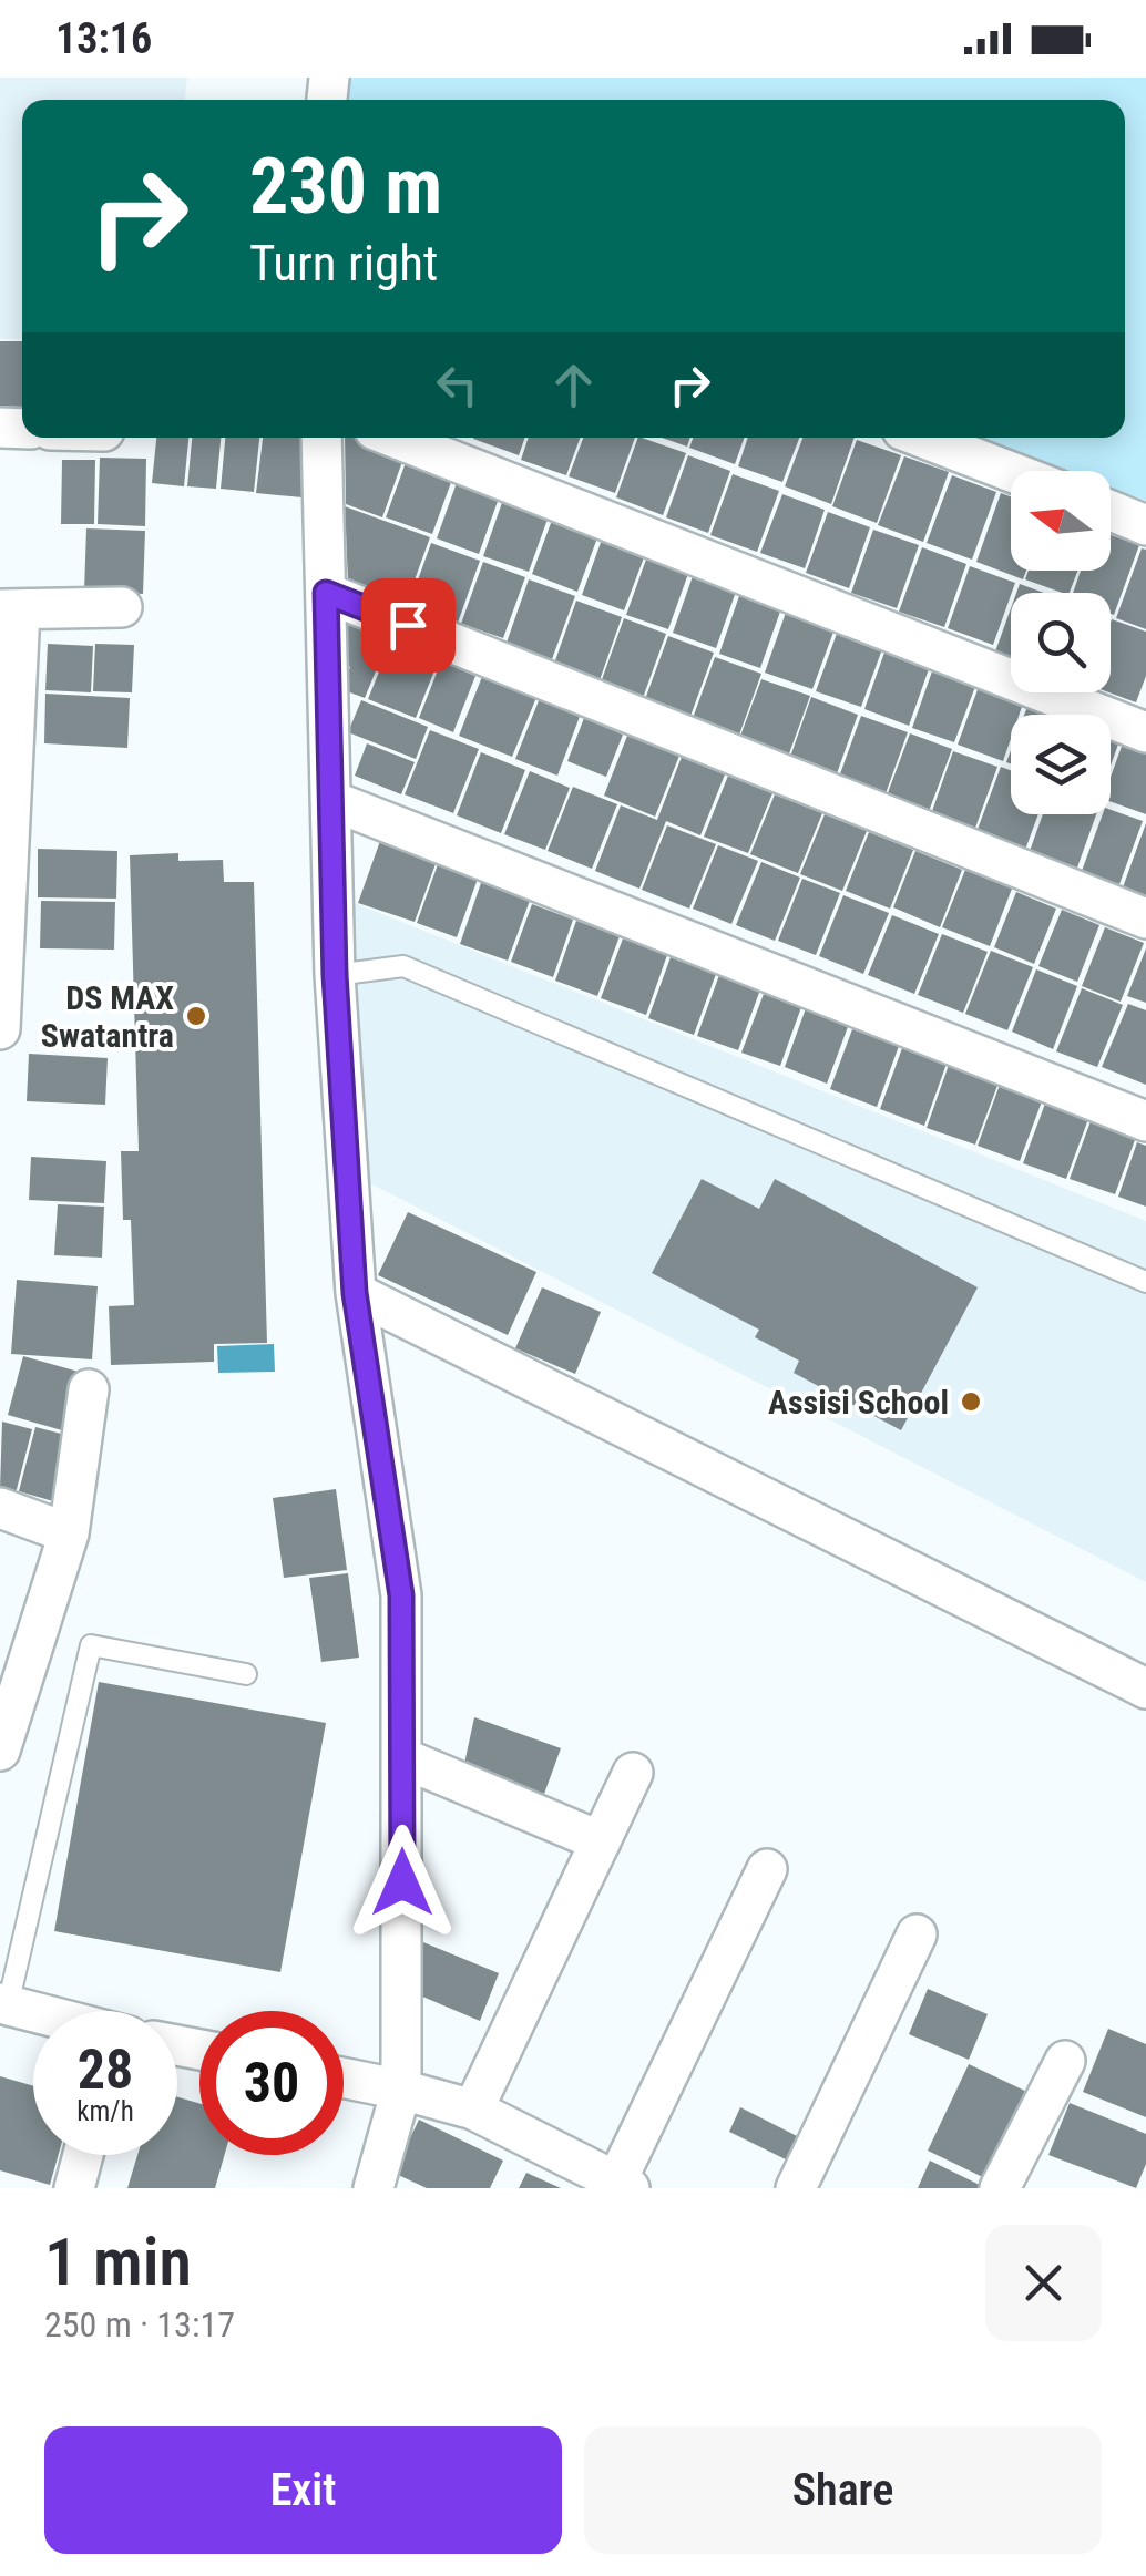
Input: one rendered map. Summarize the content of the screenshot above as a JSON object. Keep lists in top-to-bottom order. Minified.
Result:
{"places":["DS MAX Swatantra","Assisi School"],"north":"left","page":{"status":"13:16","turn":["230 m","Turn right"],"speed":"28 km/h","limit":"30","heading":["1 min","250 m · 13:17"],"buttons":["Exit","Share"]}}
